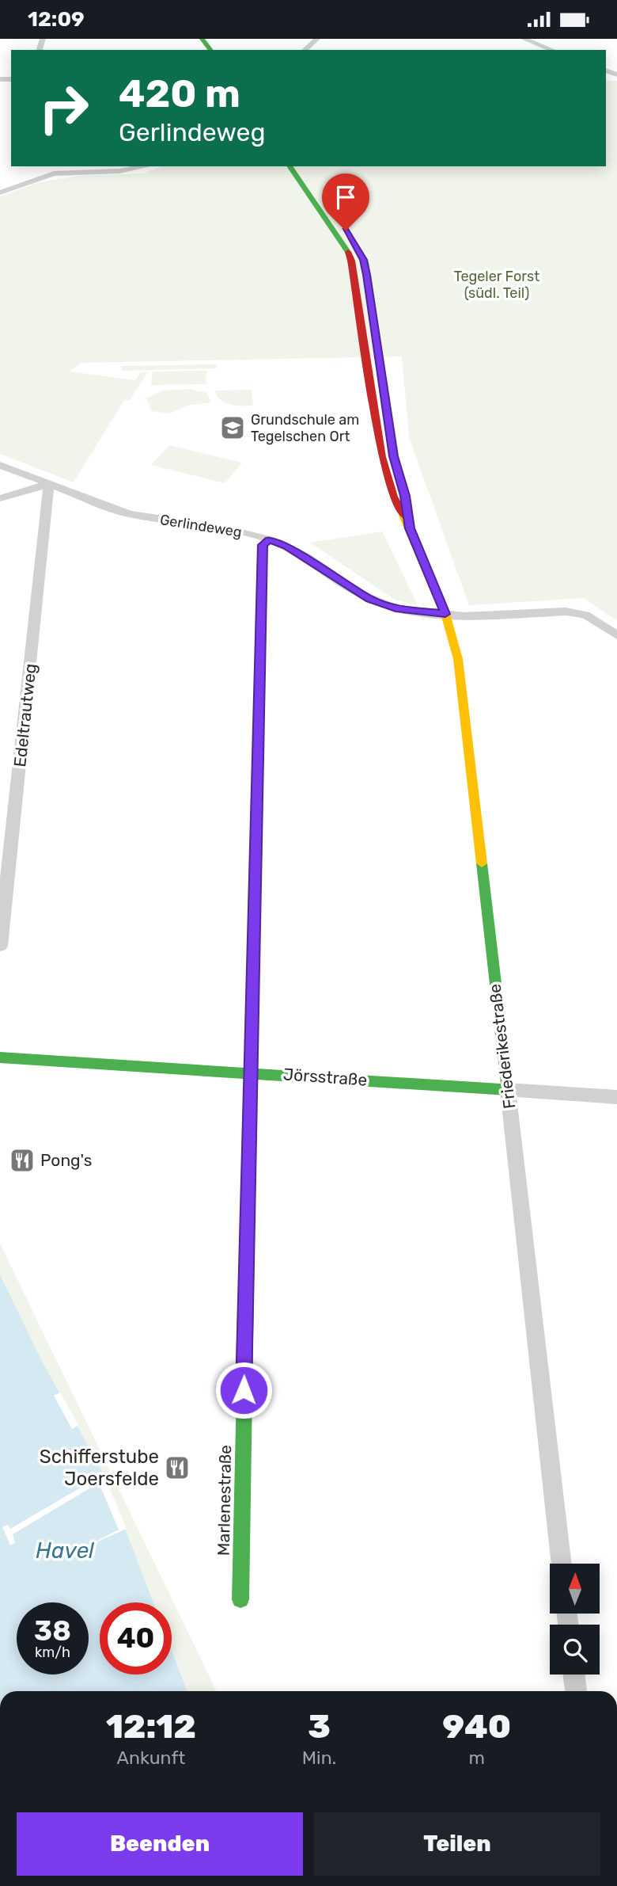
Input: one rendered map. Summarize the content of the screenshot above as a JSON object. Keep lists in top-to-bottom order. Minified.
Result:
{"streets":{"street":["Gerlindeweg","Edeltrautweg","Friederikestraße","Jörsstraße","Marlenestraße"]},"crossings":[["Gerlindeweg","Edeltrautweg"],["Gerlindeweg","Friederikestraße"],["Gerlindeweg","Marlenestraße"],["Friederikestraße","Jörsstraße"],["Jörsstraße","Marlenestraße"]],"water":["Havel"],"parks":["Tegeler Forst (südl. Teil)"],"places":{"school or university":["Grundschule am Tegelschen Ort"],"restaurant":["Pong's","Schifferstube Joersfelde"]},"north":"top","page":{"status":"12:09","turn":["420 m","Gerlindeweg"],"speed":"38 km/h","limit":"40","eta":["12:12","Ankunft","3","Min.","940","m"],"buttons":["Beenden","Teilen"]}}
